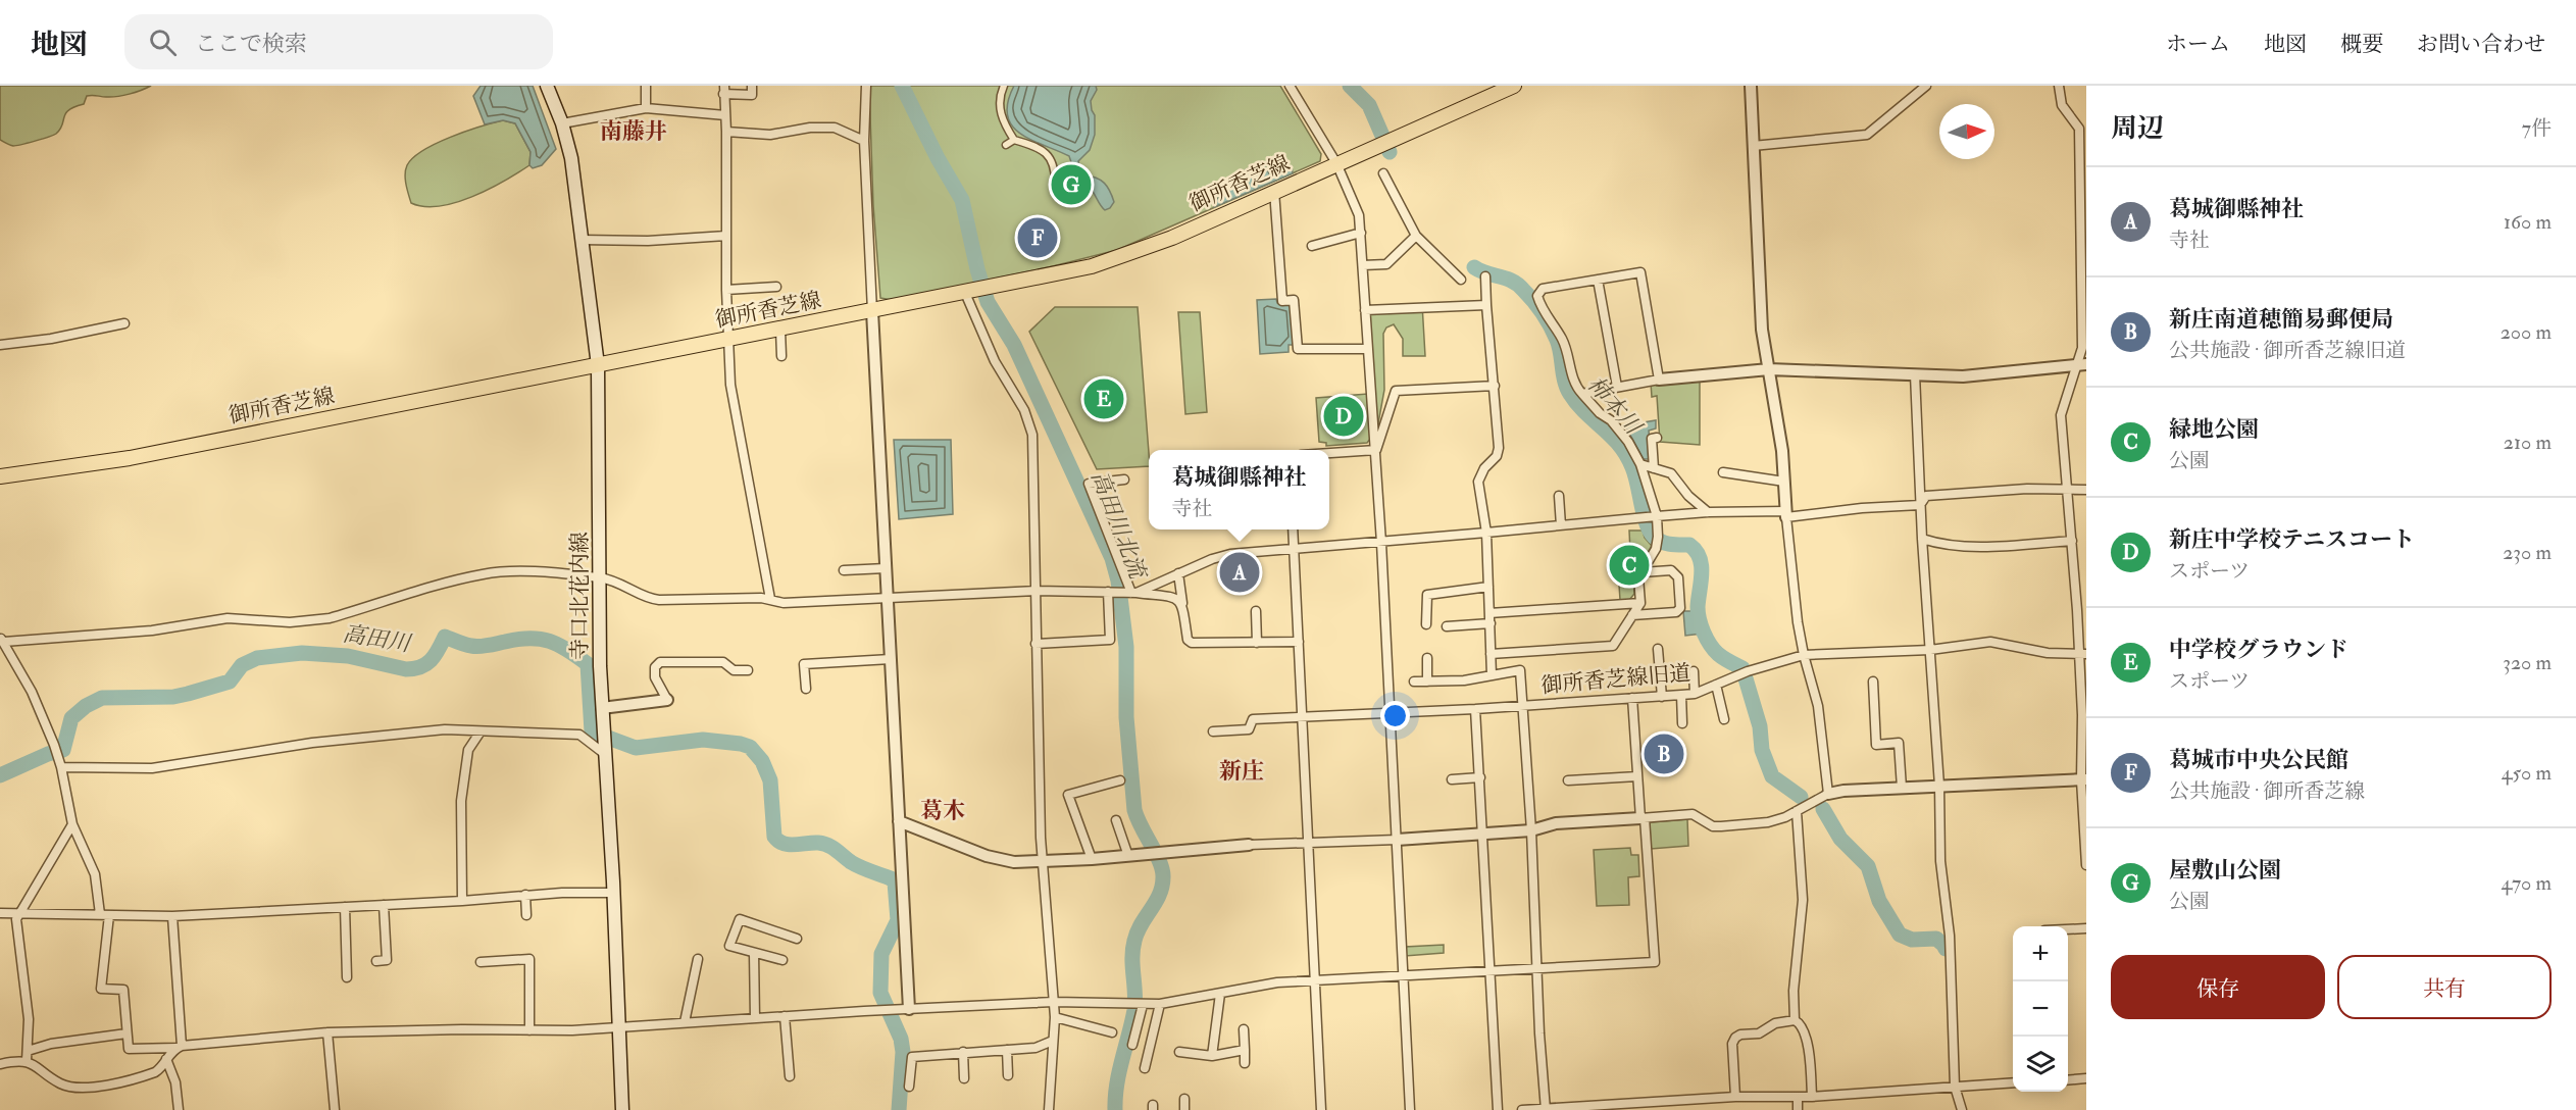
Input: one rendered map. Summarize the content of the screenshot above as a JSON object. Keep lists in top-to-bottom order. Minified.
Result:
{"streets":{"main road":["御所香芝線","寺口北花内線"],"street":["御所香芝線旧道"]},"crossings":[["御所香芝線","寺口北花内線"]],"districts":["南藤井","新庄","葛木"],"water":["柿本川","高田川北流","高田川"],"north":"right","page":{"header":"地図","search":"ここで検索","nav":["ホーム","地図","概要","お問い合わせ"],"heading":["周辺","7件"],"pins":["G","F","E","D","C","A","B"],"list":[{"mark":"A","name":"葛城御縣神社","note":"寺社","value":"160 m"},{"mark":"B","name":"新庄南道穂簡易郵便局","note":"公共施設 · 御所香芝線旧道","value":"200 m"},{"mark":"C","name":"緑地公園","note":"公園","value":"210 m"},{"mark":"D","name":"新庄中学校テニスコート","note":"スポーツ","value":"230 m"},{"mark":"E","name":"中学校グラウンド","note":"スポーツ","value":"320 m"},{"mark":"F","name":"葛城市中央公民館","note":"公共施設 · 御所香芝線","value":"450 m"},{"mark":"G","name":"屋敷山公園","note":"公園","value":"470 m"}],"popup":["葛城御縣神社","寺社"],"map_buttons":["+","−"],"buttons":["保存","共有"]}}
